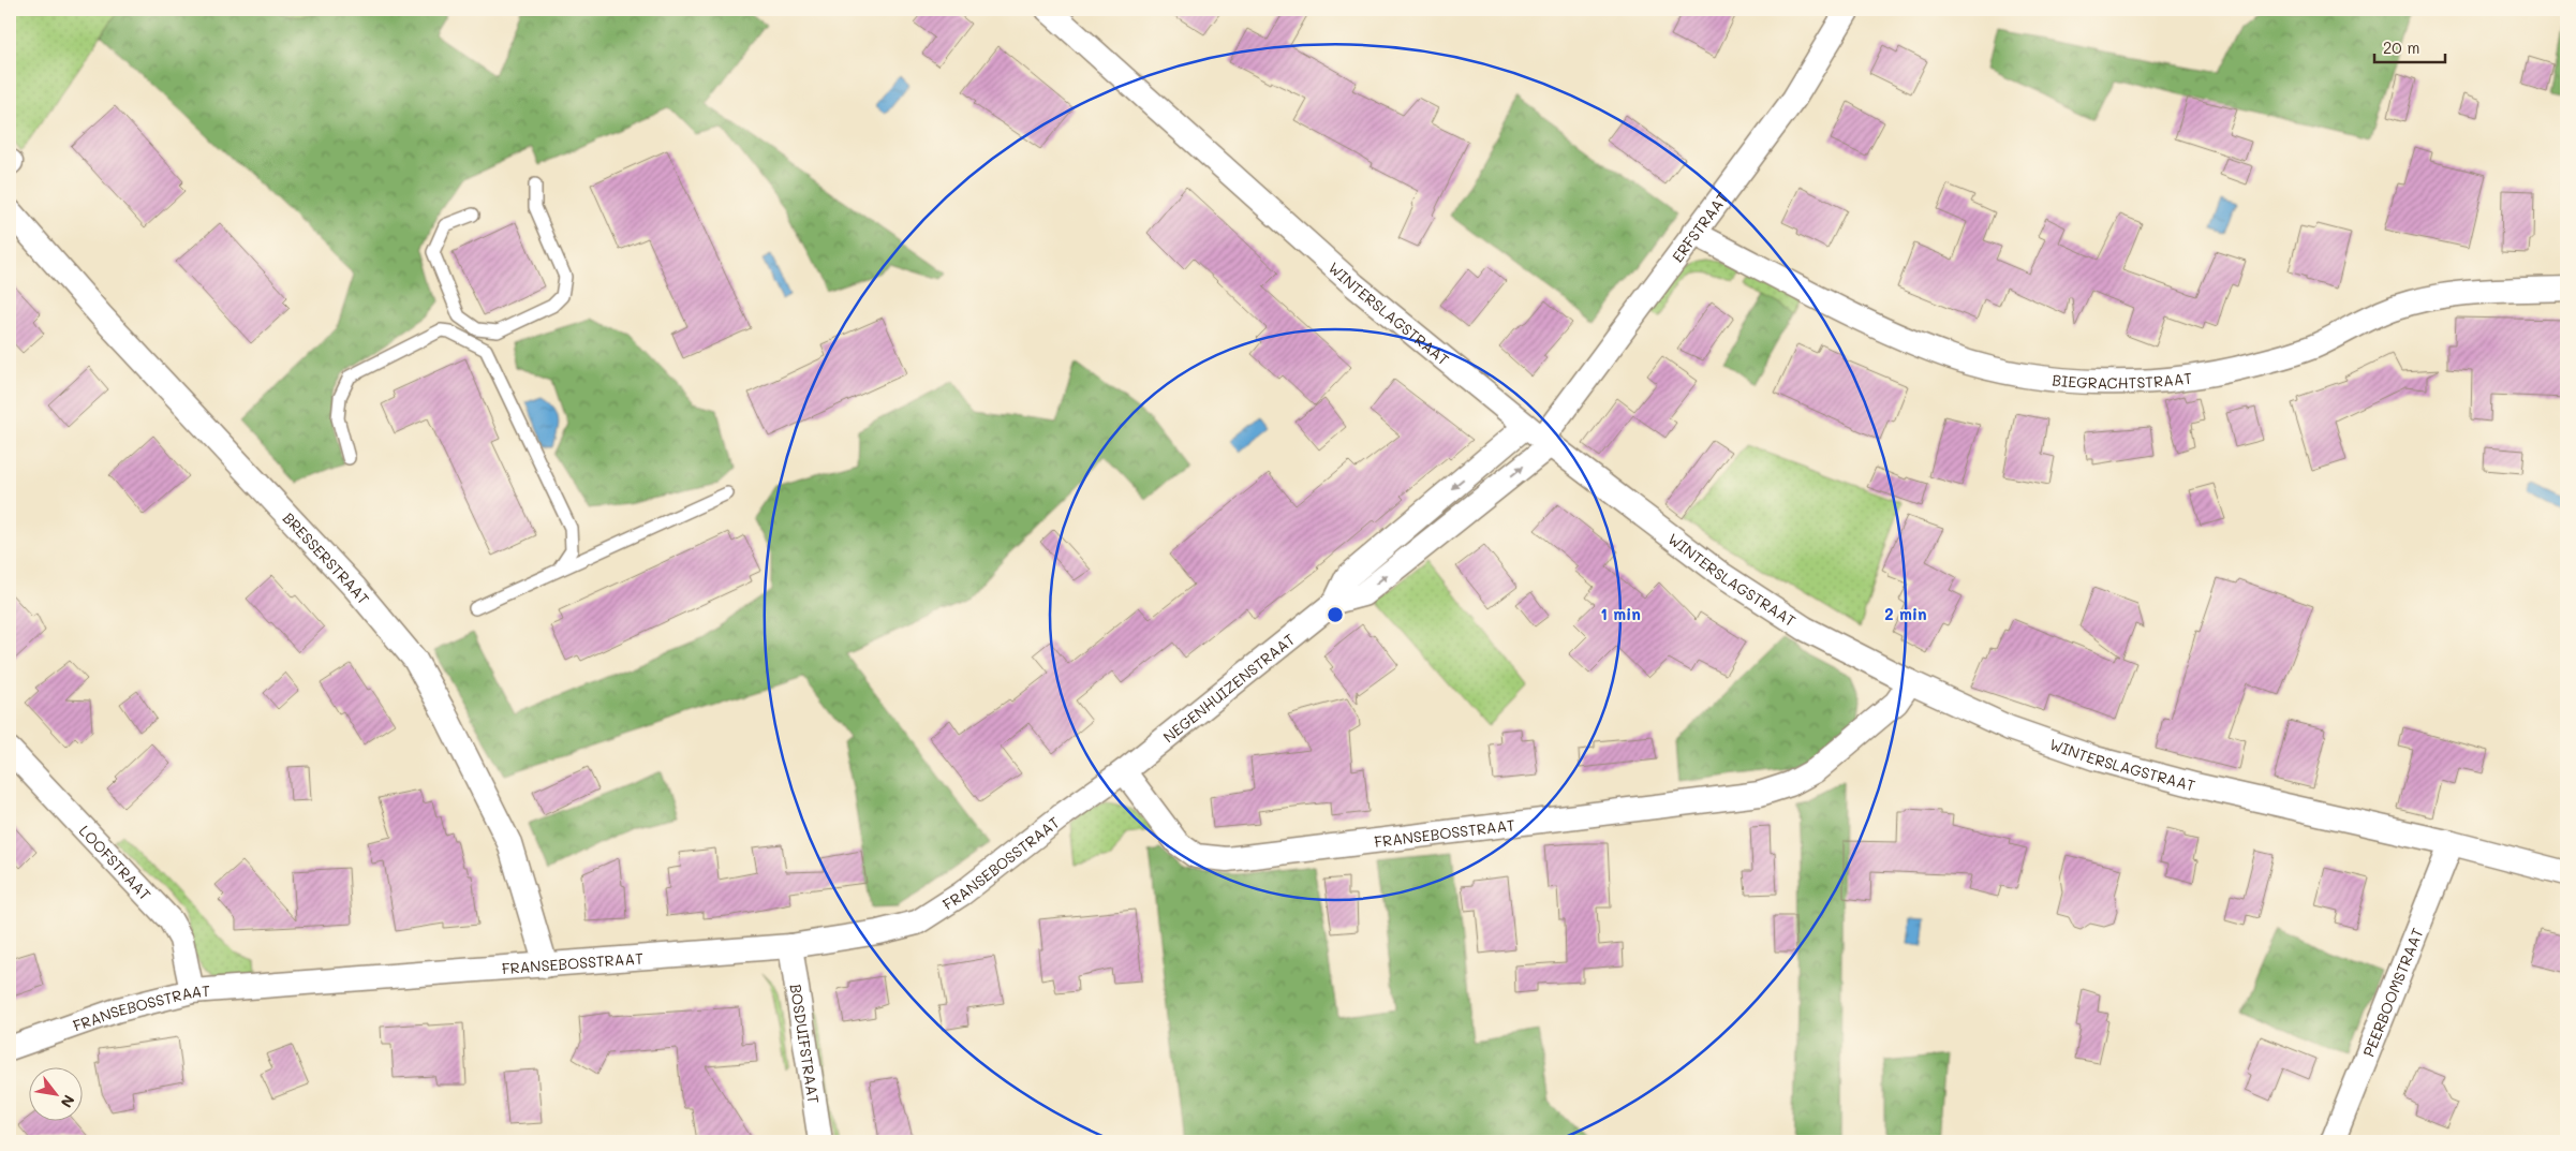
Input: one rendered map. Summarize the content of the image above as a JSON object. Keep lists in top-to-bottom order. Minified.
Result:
{"streets":{"street":["ERFSTRAAT","WINTERSLAGSTRAAT","BIEGRACHTSTRAAT","BRESSERSTRAAT","NEGENHUIZENSTRAAT","FRANSEBOSSTRAAT","LOOFSTRAAT","PEERBOOMSTRAAT","BOSDUIFSTRAAT"]},"crossings":[["ERFSTRAAT","WINTERSLAGSTRAAT"],["ERFSTRAAT","BIEGRACHTSTRAAT"],["ERFSTRAAT","NEGENHUIZENSTRAAT"],["WINTERSLAGSTRAAT","NEGENHUIZENSTRAAT"],["WINTERSLAGSTRAAT","FRANSEBOSSTRAAT"],["WINTERSLAGSTRAAT","PEERBOOMSTRAAT"],["BRESSERSTRAAT","FRANSEBOSSTRAAT"],["NEGENHUIZENSTRAAT","FRANSEBOSSTRAAT"],["FRANSEBOSSTRAAT","LOOFSTRAAT"],["FRANSEBOSSTRAAT","BOSDUIFSTRAAT"]],"scale_bar":"20 m","north":"bottom right","rings":["1 min","2 min"]}
